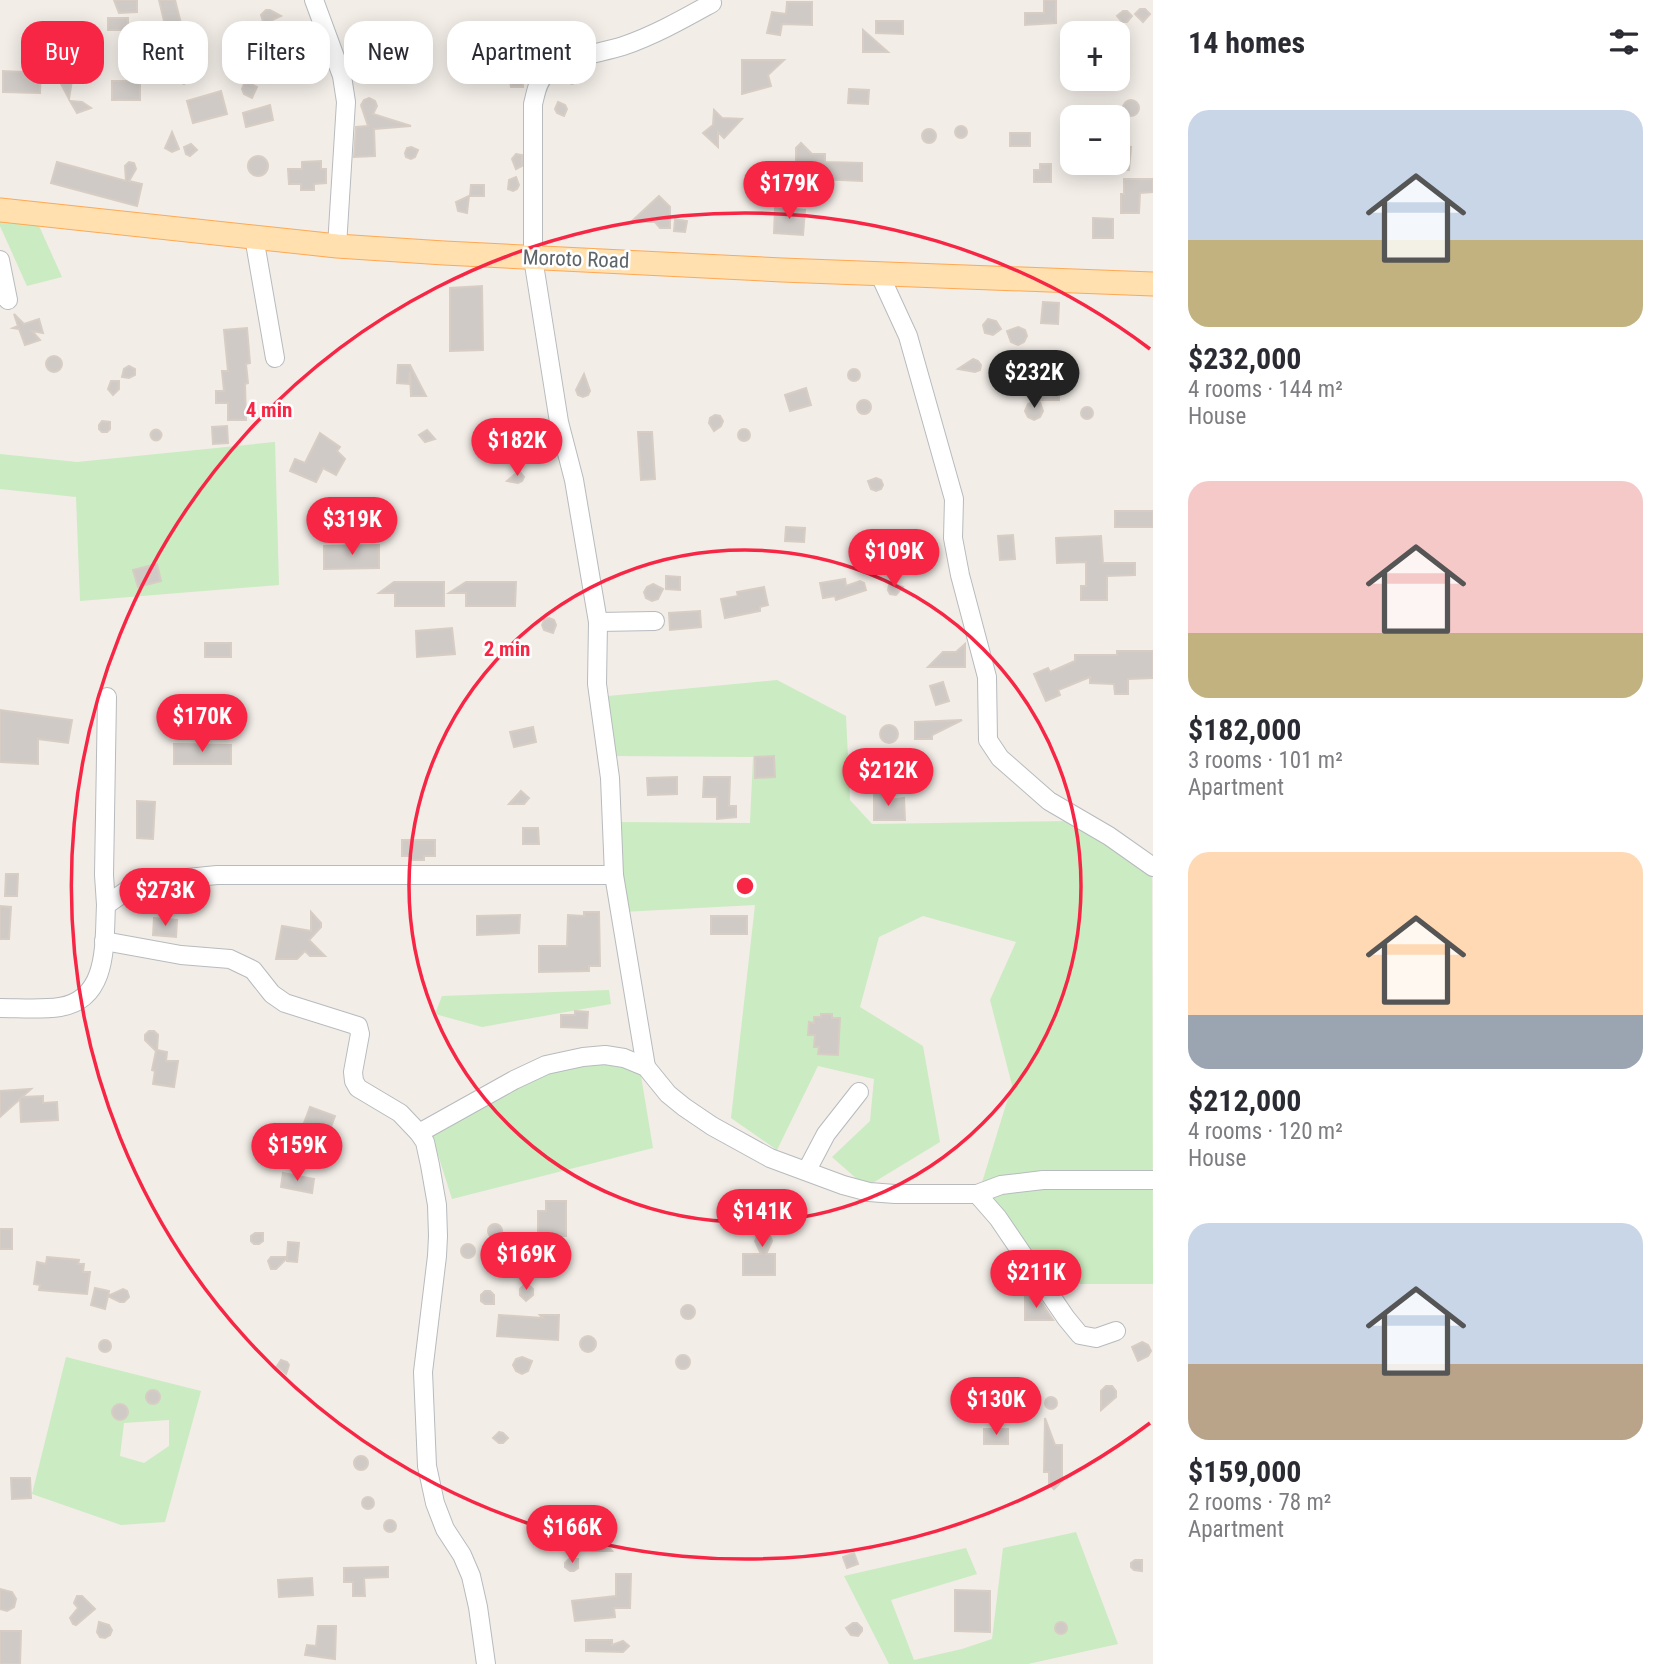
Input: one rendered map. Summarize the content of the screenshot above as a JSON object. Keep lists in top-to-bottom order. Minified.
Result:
{"streets":{"main road":["Moroto Road"]},"page":{"heading":"14 homes","map_buttons":["+","−"],"chip":["Buy","Rent","Filters","New","Apartment"],"list":[{"name":"$232,000","note":"4 rooms · 144 m² · House"},{"name":"$182,000","note":"3 rooms · 101 m² · Apartment"},{"name":"$212,000","note":"4 rooms · 120 m² · House"},{"name":"$159,000","note":"2 rooms · 78 m² · Apartment"}],"price":["$179K","$232K","$182K","$319K","$109K","$170K","$212K","$273K","$159K","$141K","$169K","$211K","$130K","$166K"]},"rings":["4 min","2 min"]}
